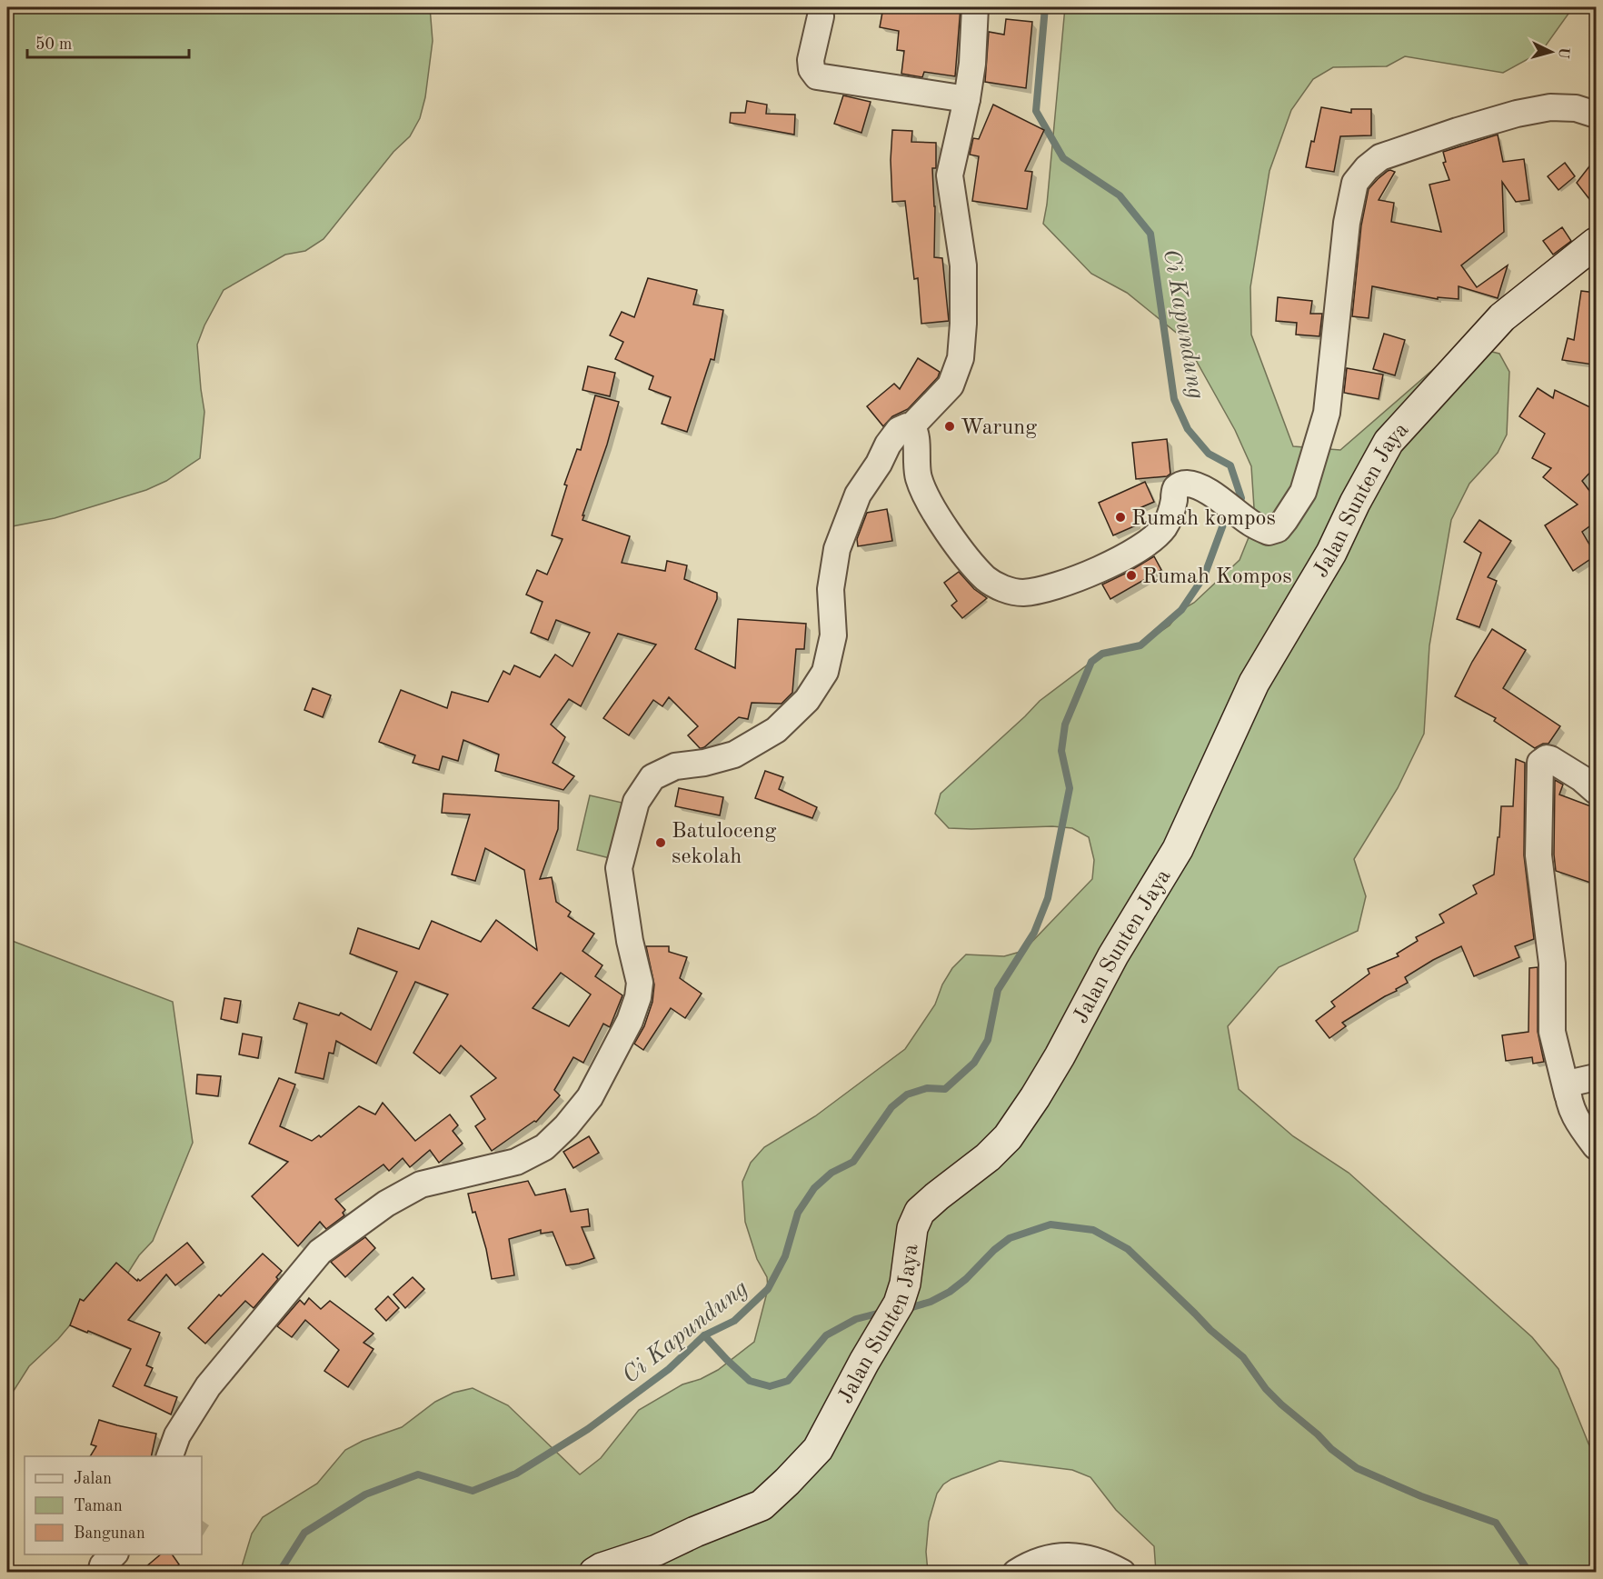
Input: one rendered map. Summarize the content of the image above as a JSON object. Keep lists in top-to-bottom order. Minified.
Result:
{"streets":{"main road":["Jalan Sunten Jaya"]},"water":["Ci Kapundung"],"places":["Warung","Rumah kompos","Rumah Kompos","Batuloceng sekolah"],"legend":["Jalan","Taman","Bangunan"],"scale_bar":"50 m","north":"right"}
